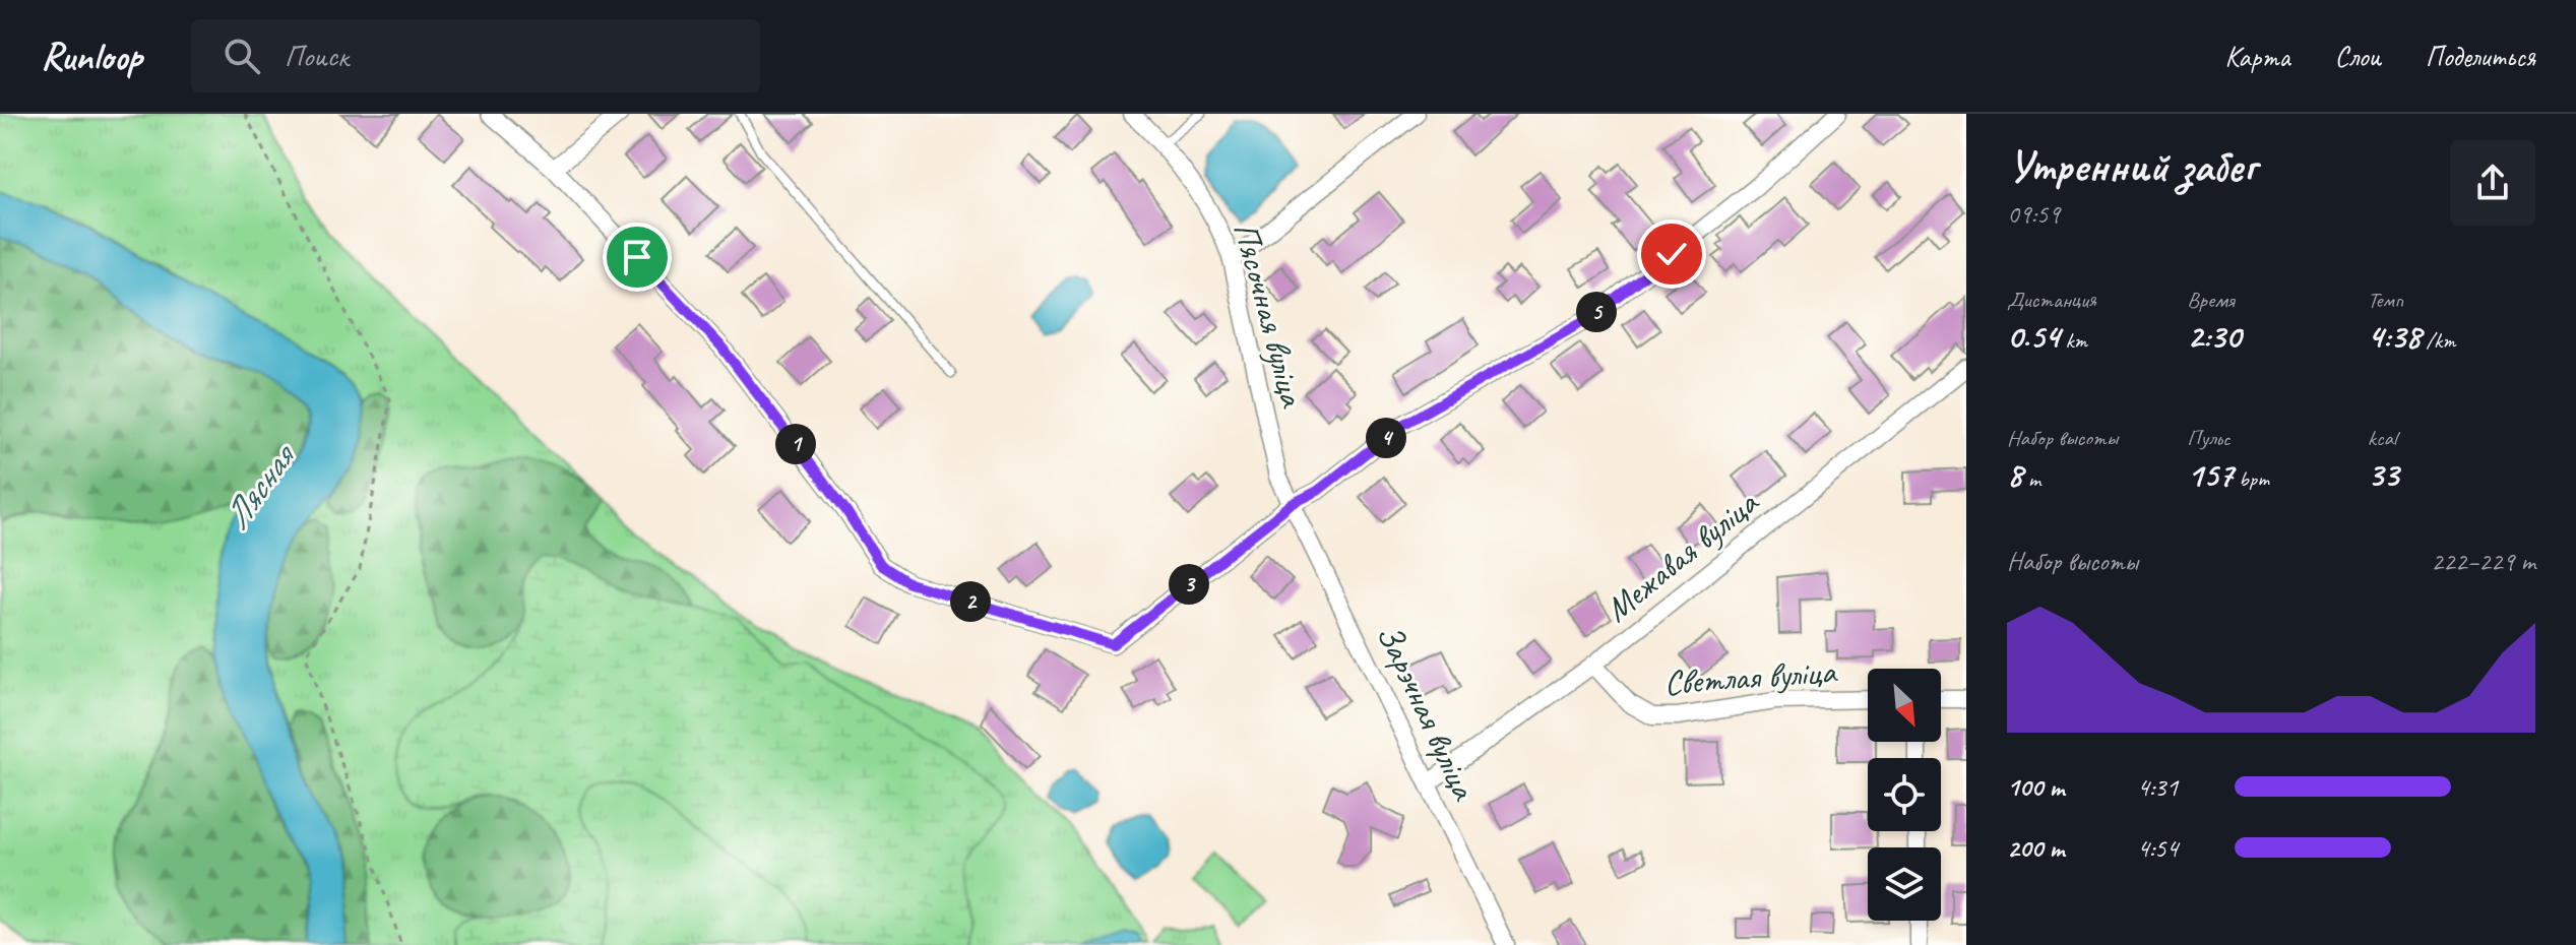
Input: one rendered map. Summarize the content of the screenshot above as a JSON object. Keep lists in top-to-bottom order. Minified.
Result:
{"streets":{"street":["Пясочная вуліца","Межавая вуліца","Светлая вуліца","Зарэчная вуліца"]},"crossings":[["Пясочная вуліца","Зарэчная вуліца"],["Межавая вуліца","Светлая вуліца"],["Межавая вуліца","Зарэчная вуліца"]],"water":["Лясная"],"north":"bottom right","page":{"header":"Runloop","search":"Поиск","nav":["Карта","Слои","Поделиться"],"heading":["Утренний забег","09:59"],"stats":[["Дистанция","0.54 km"],["Время","2:30"],["Темп","4:38 /km"],["Набор высоты","8 m"],["Пульс","157 bpm"],["kcal","33"]],"pins":["5","4","1","3","2"],"chart":["Набор высоты","222–229 m"],"list":[{"name":"100 m","note":"4:31"},{"name":"200 m","note":"4:54"}]}}
